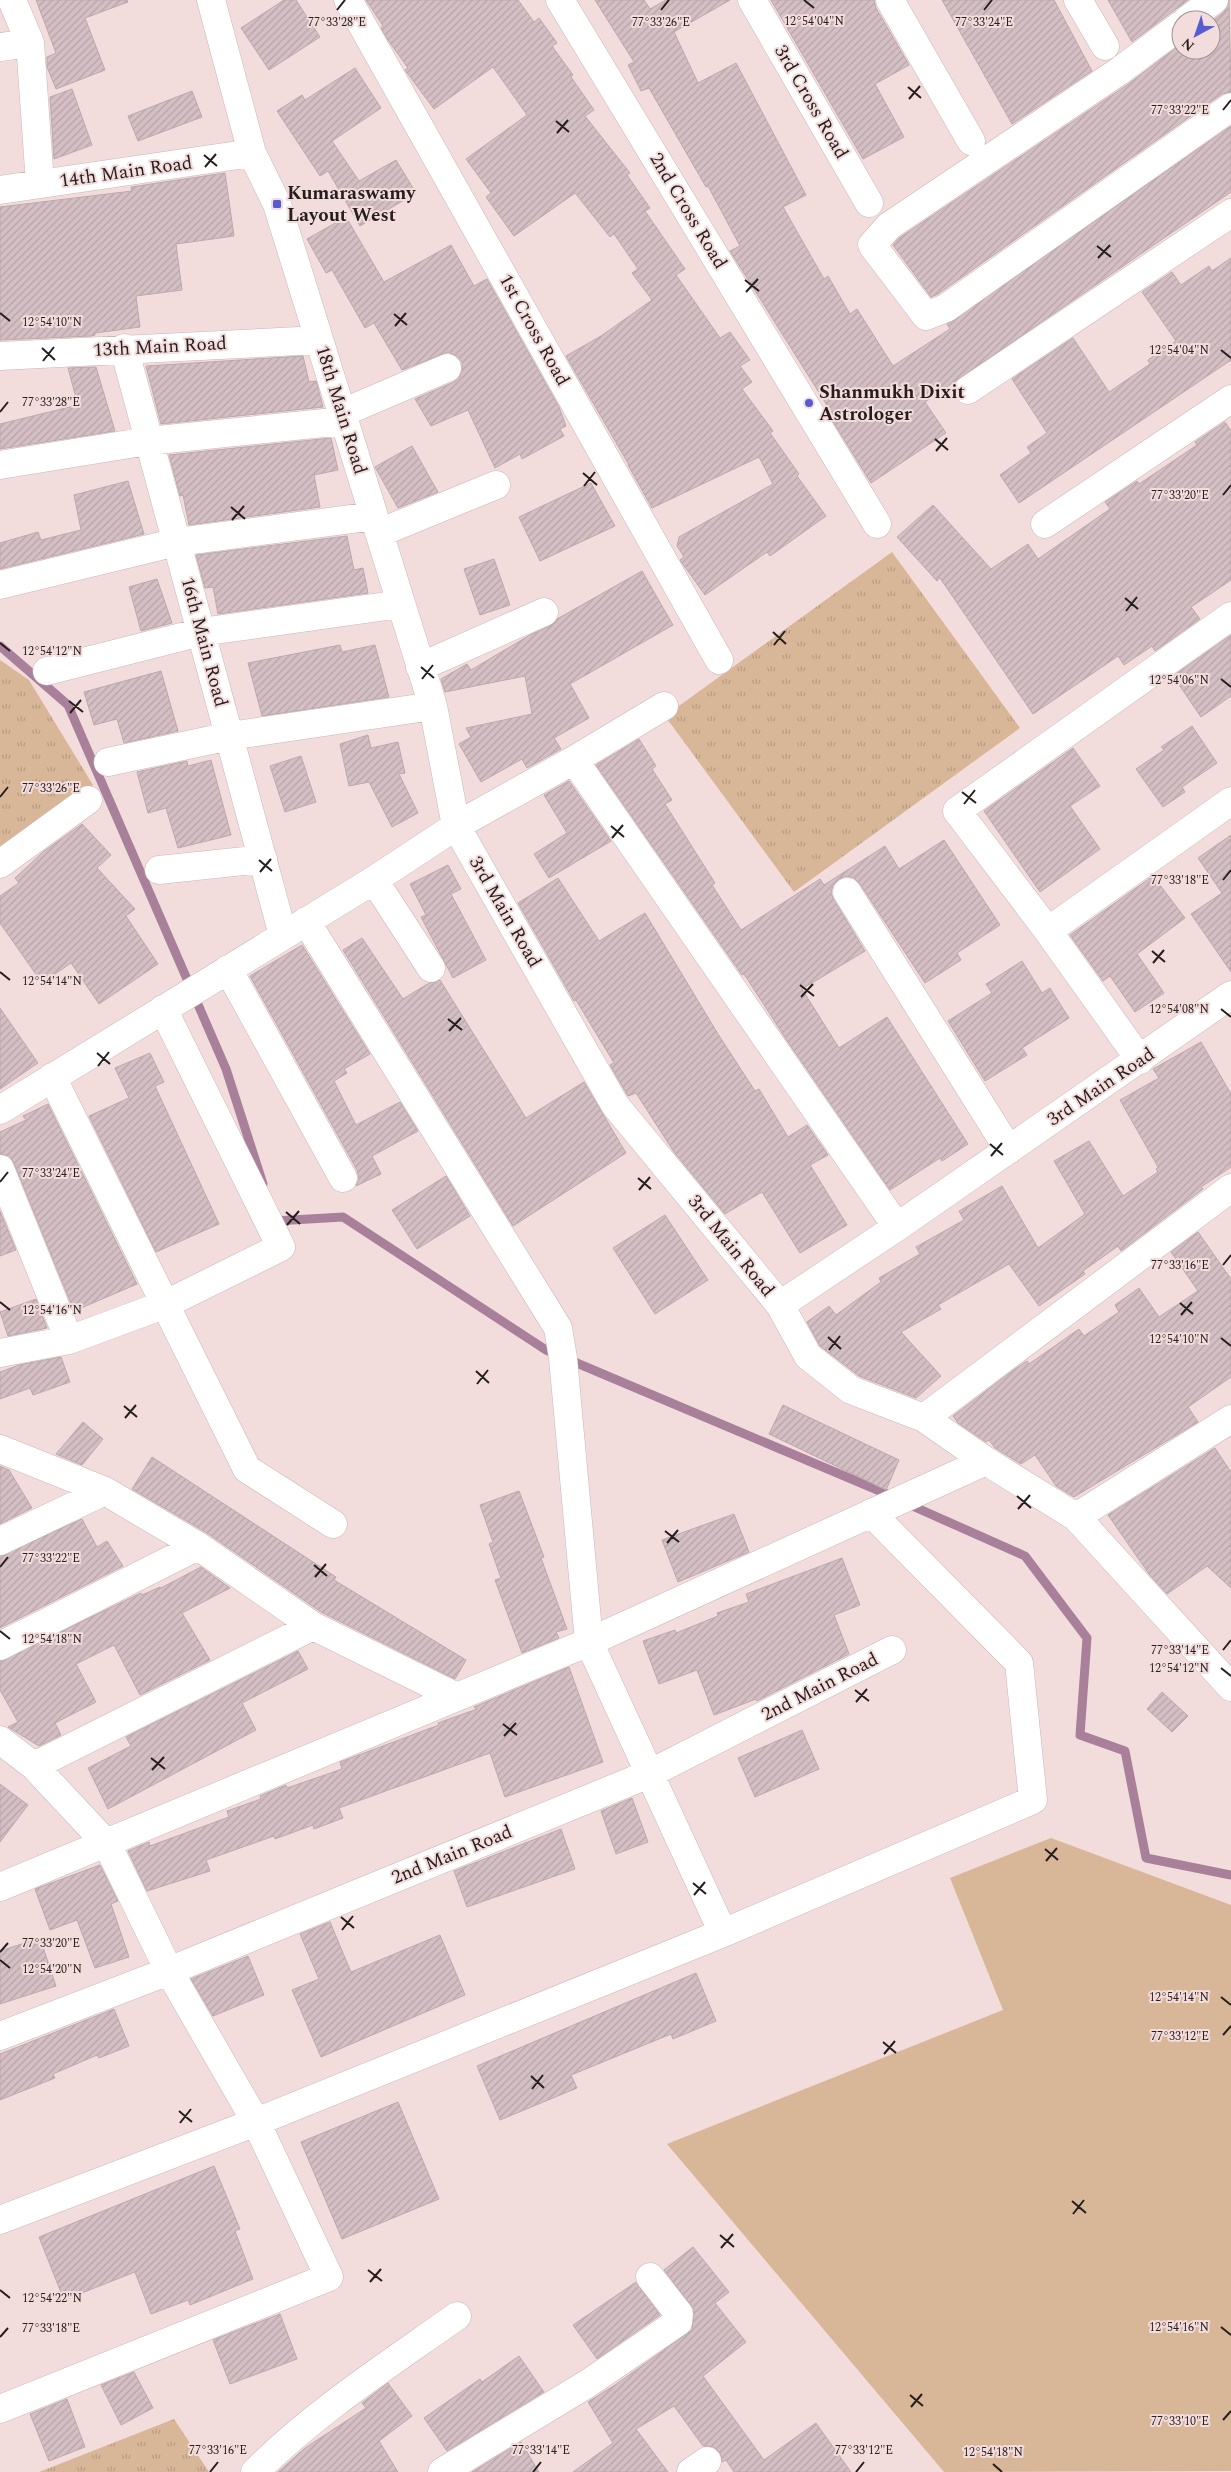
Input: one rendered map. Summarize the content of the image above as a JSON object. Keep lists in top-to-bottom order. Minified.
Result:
{"streets":{"street":["3rd Cross Road","14th Main Road","2nd Cross Road","1st Cross Road","13th Main Road","18th Main Road","16th Main Road","3rd Main Road","2nd Main Road"]},"crossings":[["14th Main Road","18th Main Road"],["13th Main Road","18th Main Road"],["13th Main Road","16th Main Road"],["18th Main Road","3rd Main Road"]],"places":{"transit":["Kumaraswamy Layout West"],"other":["Shanmukh Dixit Astrologer"]},"north":"bottom left","coordinates":["12°54'04\"N","77°33'28\"E","77°33'26\"E","77°33'24\"E","77°33'22\"E","12°54'10\"N","77°33'20\"E","12°54'12\"N","12°54'06\"N","77°33'18\"E","12°54'14\"N","12°54'08\"N","77°33'16\"E","12°54'16\"N","12°54'18\"N","77°33'14\"E","12°54'20\"N","77°33'12\"E","12°54'22\"N","77°33'10\"E"]}
